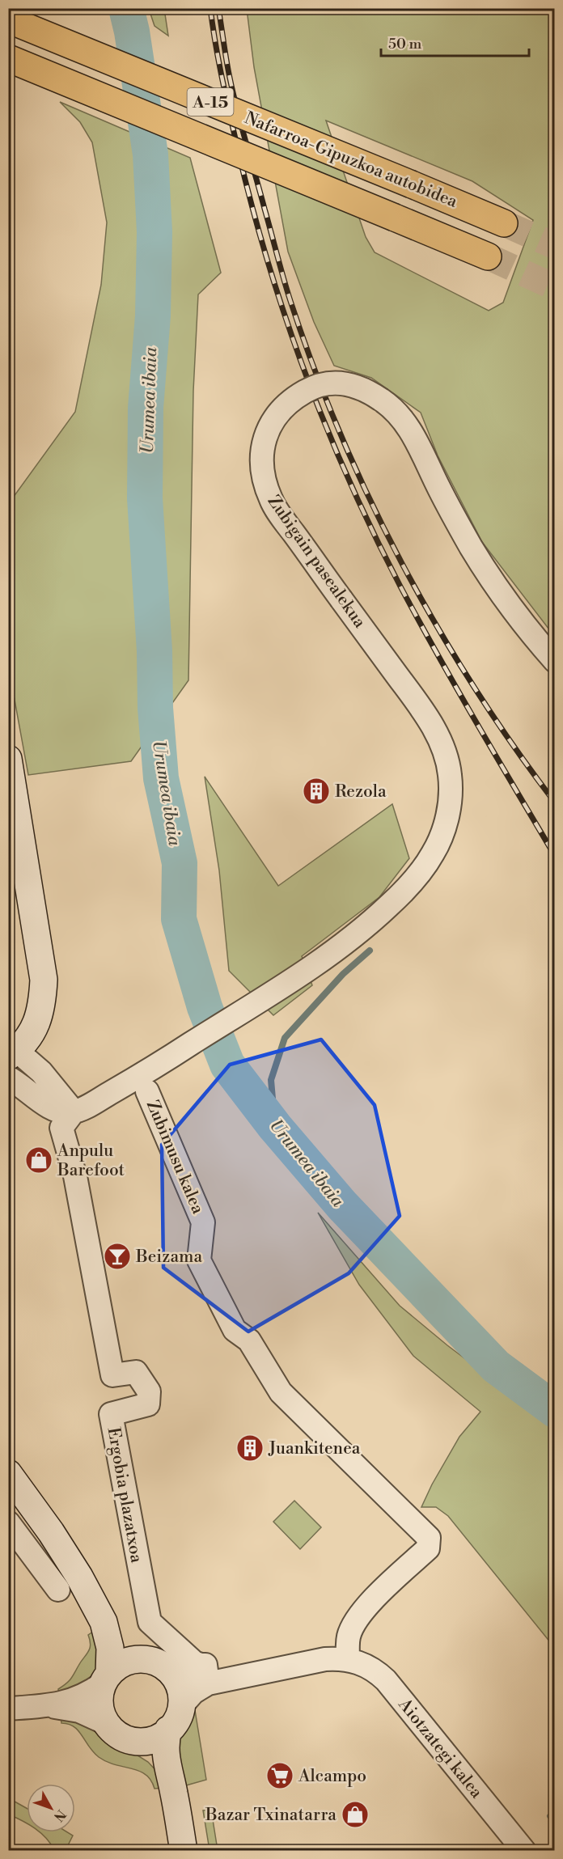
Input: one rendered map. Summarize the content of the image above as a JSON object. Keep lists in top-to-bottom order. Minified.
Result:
{"streets":{"highway":["A-15","Nafarroa-Gipuzkoa autobidea"],"street":["Zubigain pasealekua","Zubimusu kalea","Ergobia plazatxoa","Aiotzategi kalea"]},"crossings":[["Zubigain pasealekua","Ergobia plazatxoa"],["Zubimusu kalea","Aiotzategi kalea"],["Ergobia plazatxoa","Aiotzategi kalea"]],"water":["Urumea ibaia"],"places":{"building":["Rezola","Juankitenea"],"shop":["Anpulu Barefoot","Bazar Txinatarra"],"bar":["Beizama"],"supermarket":["Alcampo"]},"scale_bar":"50 m","north":"bottom right"}
